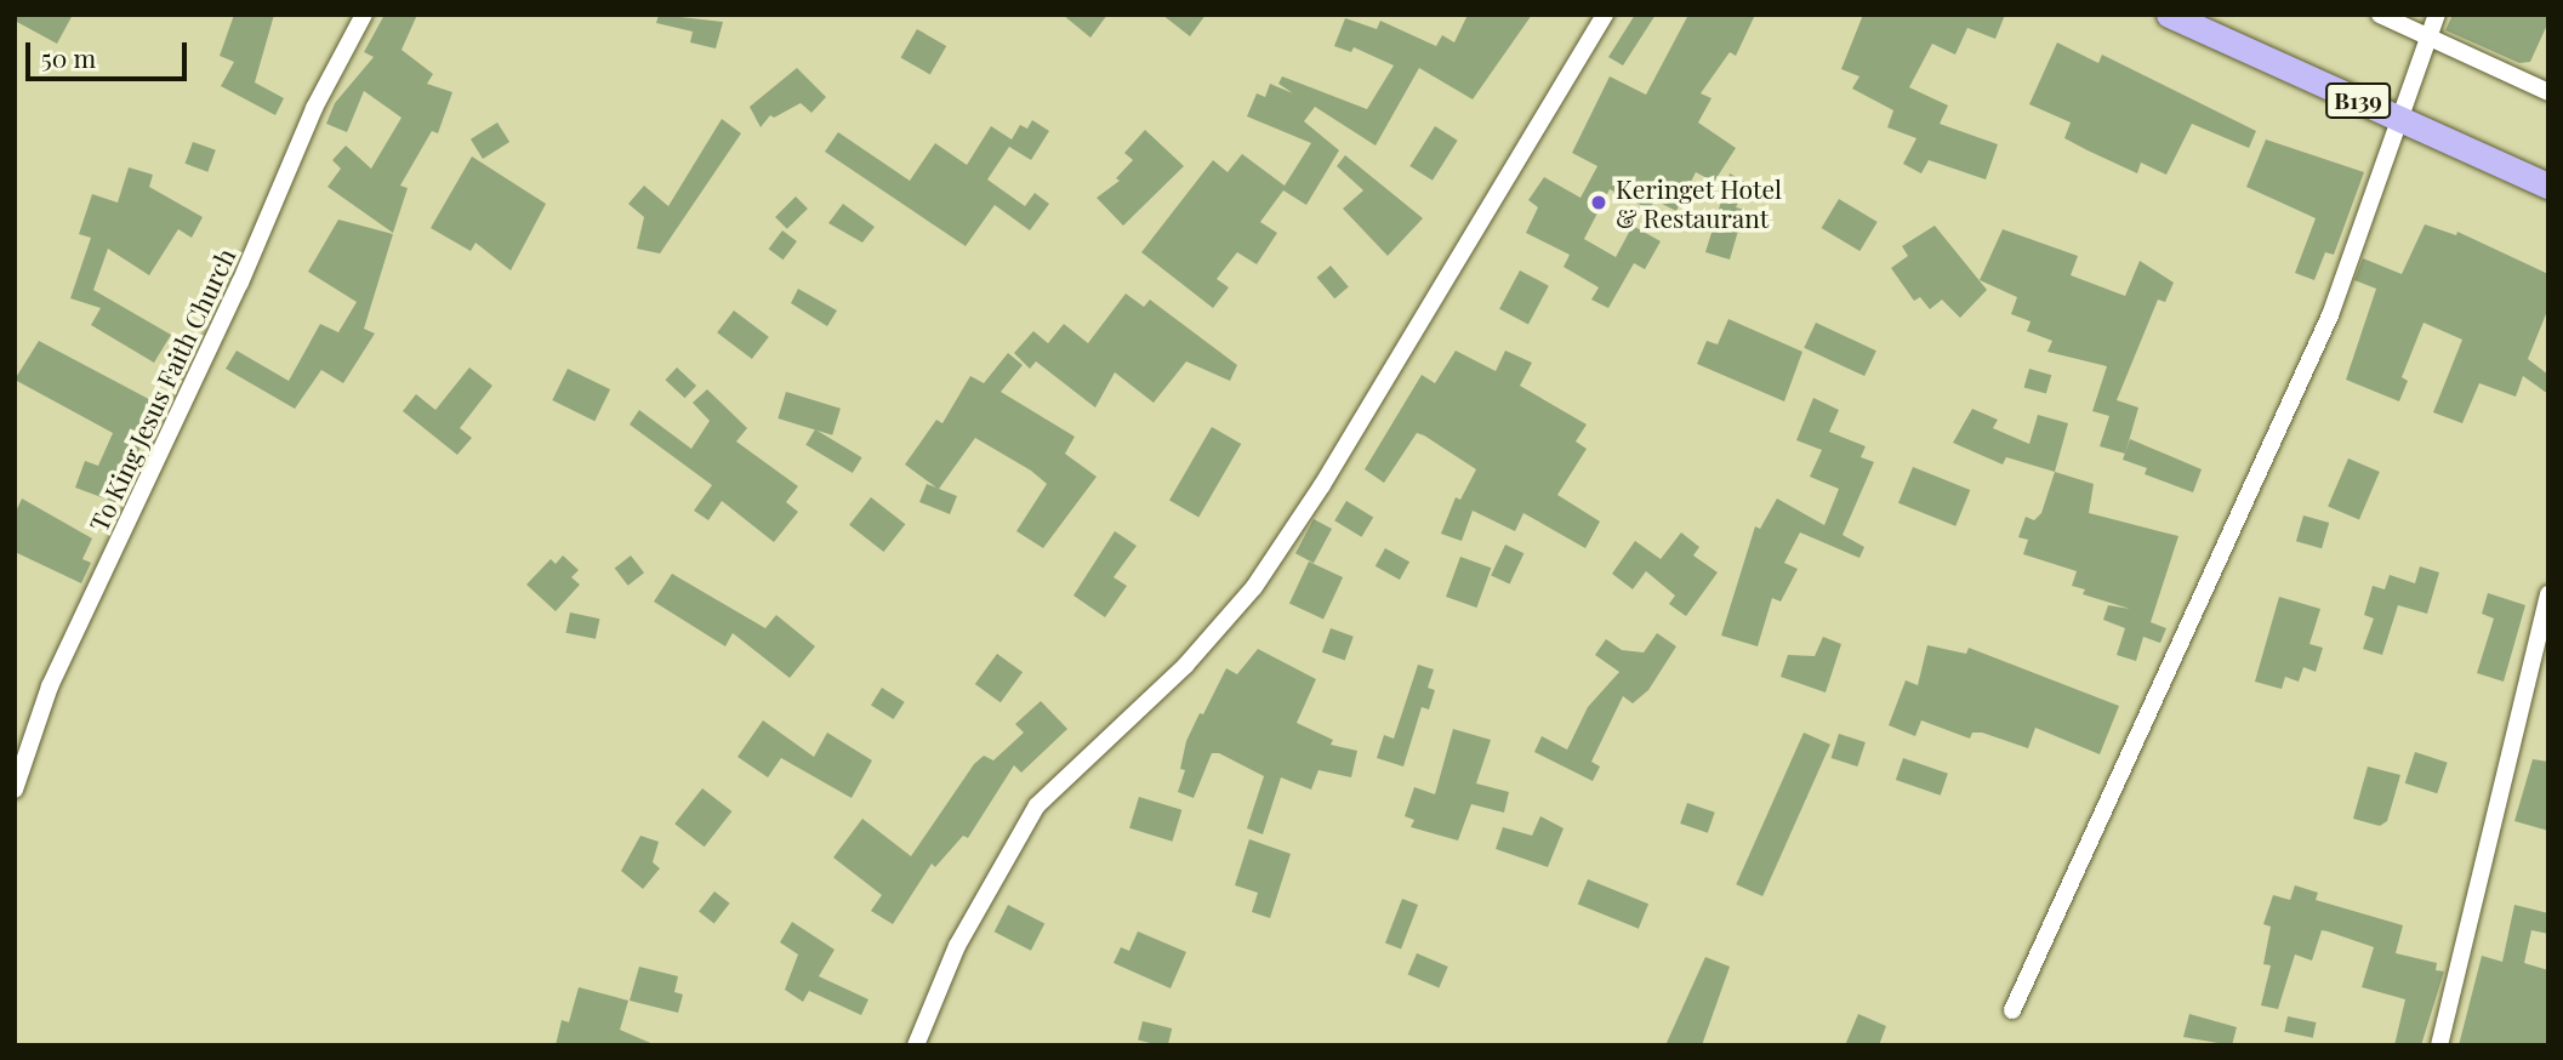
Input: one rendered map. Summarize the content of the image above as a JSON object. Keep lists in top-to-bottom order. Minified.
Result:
{"streets":{"main road":["B139"],"street":["To King Jesus Faith Church"]},"places":["Keringet Hotel & Restaurant"],"scale_bar":"50 m"}
